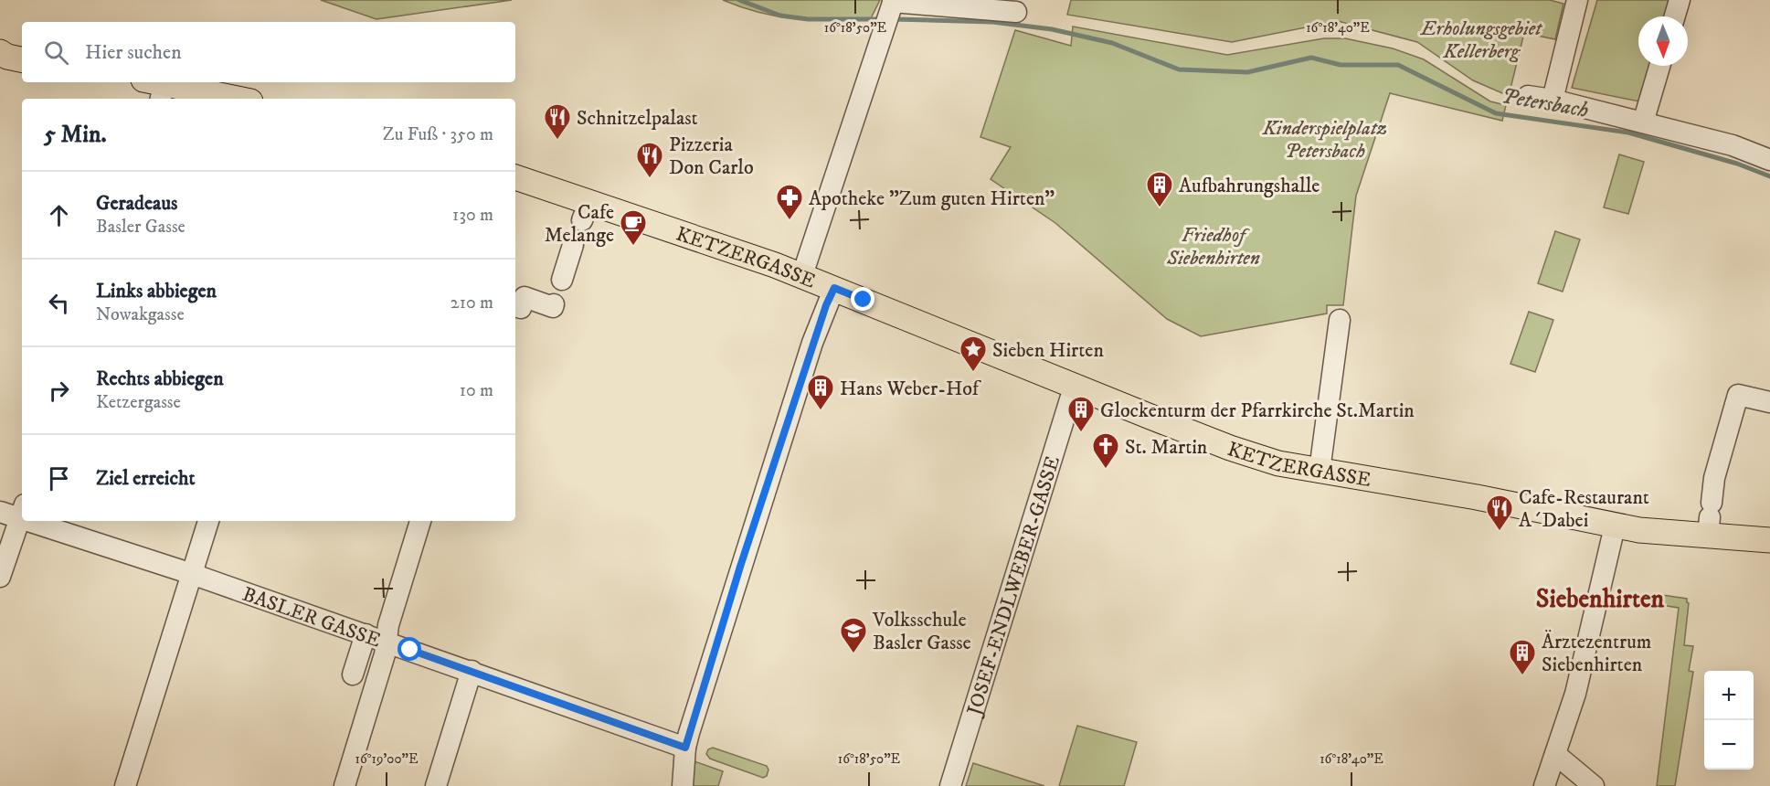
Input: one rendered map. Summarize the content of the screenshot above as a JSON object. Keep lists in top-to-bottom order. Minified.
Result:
{"streets":{"main road":["KETZERGASSE"],"street":["JOSEF-ENDLWEBER-GASSE","BASLER GASSE"]},"crossings":[["KETZERGASSE","JOSEF-ENDLWEBER-GASSE"]],"districts":["Siebenhirten"],"water":["Petersbach"],"parks":["Erholungsgebiet Kellerberg","Kinderspielplatz Petersbach","Friedhof Siebenhirten"],"places":{"restaurant":["Schnitzelpalast","Pizzeria Don Carlo","Cafe-Restaurant A´Dabei"],"building":["Aufbahrungshalle","Hans Weber-Hof","Glockenturm der Pfarrkirche St.Martin","Ärztezentrum Siebenhirten"],"pharmacy":["Apotheke \"Zum guten Hirten\""],"cafe":["Cafe Melange"],"place":["Sieben Hirten"],"church":["St. Martin"],"school or university":["Volksschule Basler Gasse"]},"north":"bottom","page":{"search":"Hier suchen","heading":["5 Min.","Zu Fuß · 350 m"],"list":[["Geradeaus","Basler Gasse","130 m"],["Links abbiegen","Nowakgasse","210 m"],["Rechts abbiegen","Ketzergasse","10 m"],"Ziel erreicht"],"map_buttons":["+","−"]},"coordinates":["16°18'50\"E","16°18'40\"E","16°19'00\"E"]}
